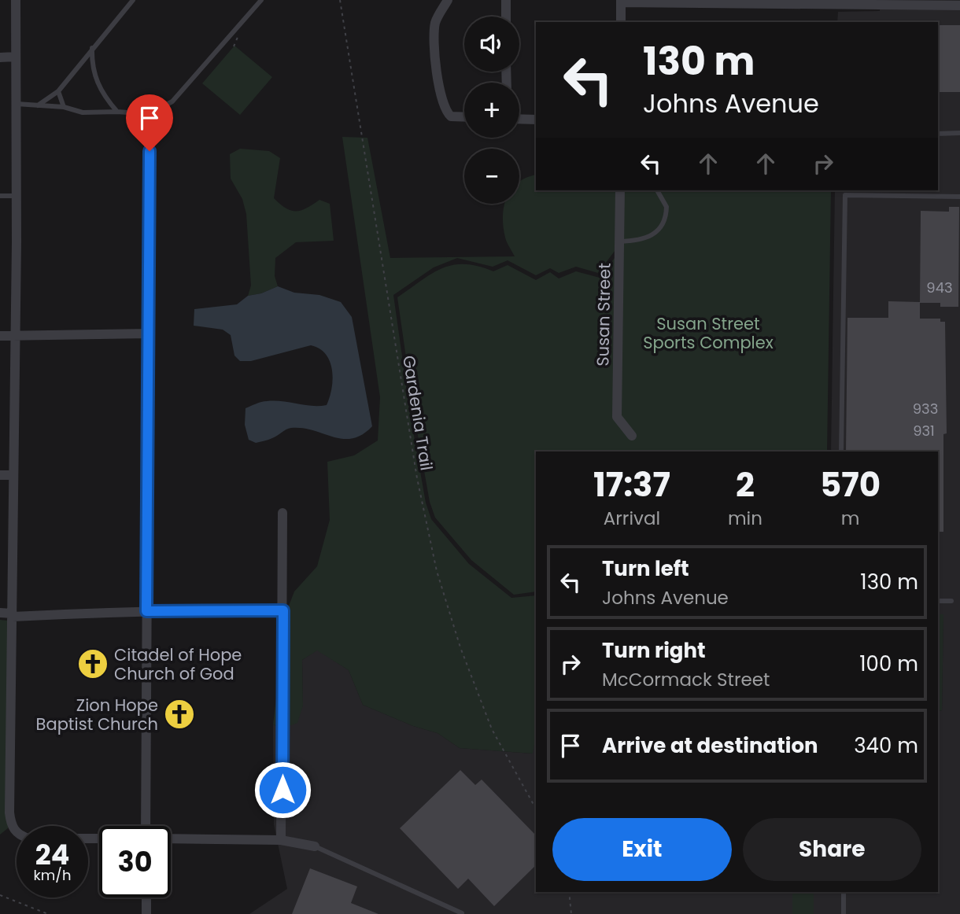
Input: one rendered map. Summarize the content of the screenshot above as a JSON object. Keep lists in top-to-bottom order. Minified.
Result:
{"streets":{"street":["Susan Street"],"path":["Gardenia Trail"]},"parks":["Susan Street Sports Complex"],"places":{"church":["Citadel of Hope Church of God","Zion Hope Baptist Church"]},"house_numbers":["943","933","931"],"page":{"map_buttons":["+","−"],"turn":["130 m","Johns Avenue"],"eta":["17:37","Arrival","2","min","570","m"],"list":[{"name":"Turn left","note":"Johns Avenue","value":"130 m"},{"name":"Turn right","note":"McCormack Street","value":"100 m"},{"name":"Arrive at destination","value":"340 m"}],"buttons":["Exit","Share"],"speed":"24 km/h","limit":"30"}}
